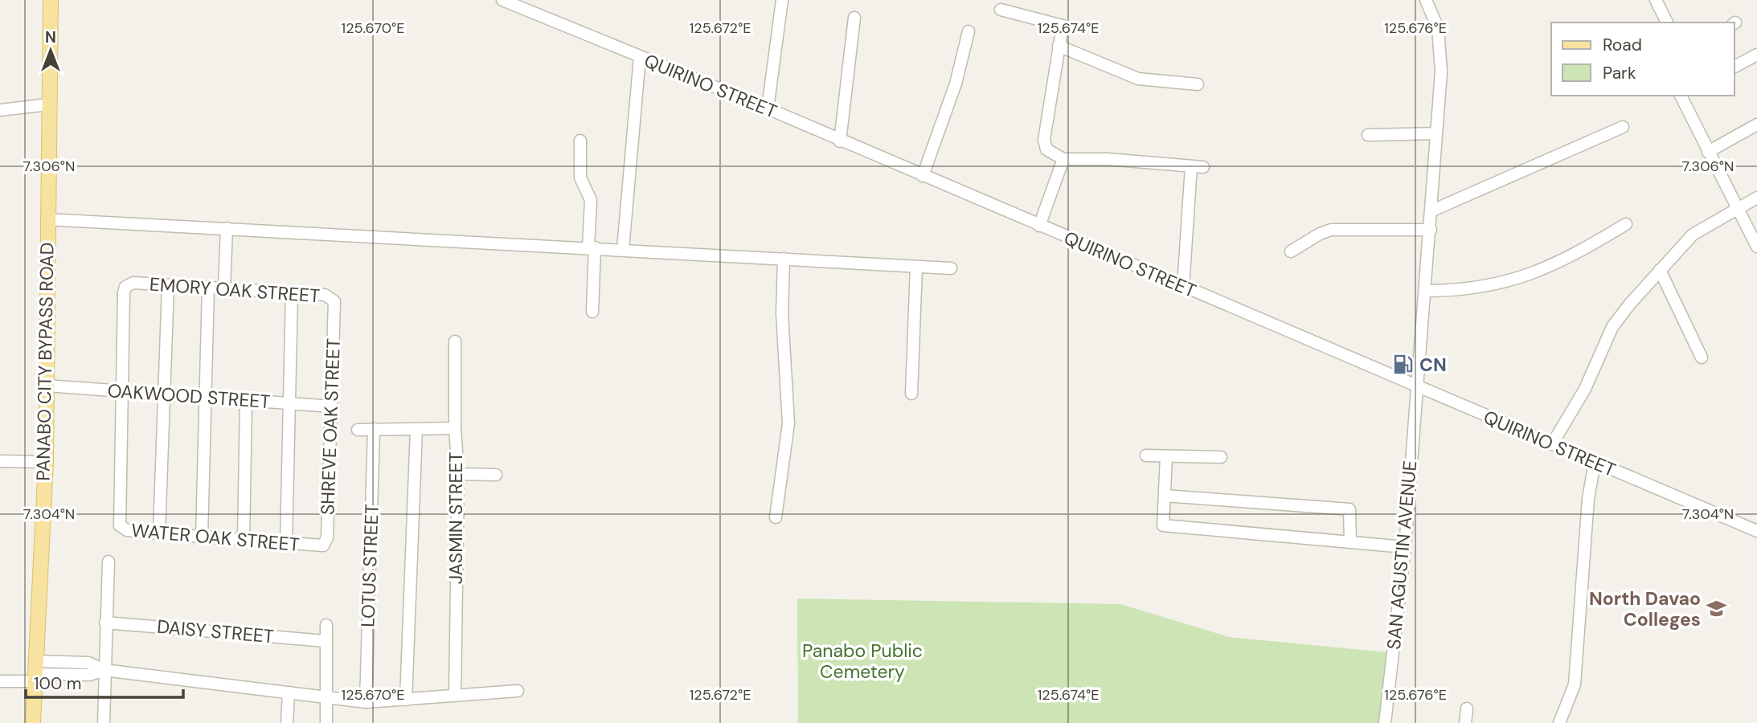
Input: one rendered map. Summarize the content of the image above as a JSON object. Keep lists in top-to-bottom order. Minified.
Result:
{"streets":{"main road":["PANABO CITY BYPASS ROAD"],"street":["QUIRINO STREET","EMORY OAK STREET","OAKWOOD STREET","SHREVE OAK STREET","JASMIN STREET","WATER OAK STREET","SAN AGUSTIN AVENUE","LOTUS STREET","DAISY STREET"]},"crossings":[["QUIRINO STREET","SAN AGUSTIN AVENUE"],["EMORY OAK STREET","OAKWOOD STREET"],["EMORY OAK STREET","SHREVE OAK STREET"],["EMORY OAK STREET","WATER OAK STREET"],["PANABO CITY BYPASS ROAD","OAKWOOD STREET"],["OAKWOOD STREET","SHREVE OAK STREET"],["OAKWOOD STREET","WATER OAK STREET"],["SHREVE OAK STREET","WATER OAK STREET"]],"parks":["Panabo Public Cemetery"],"places":{"fuel station":["CN"],"school or university":["North Davao Colleges"]},"legend":["Road","Park"],"scale_bar":"100 m","north":"top","coordinates":["125.670°E","125.672°E","125.674°E","125.676°E","7.306°N","7.304°N"]}
